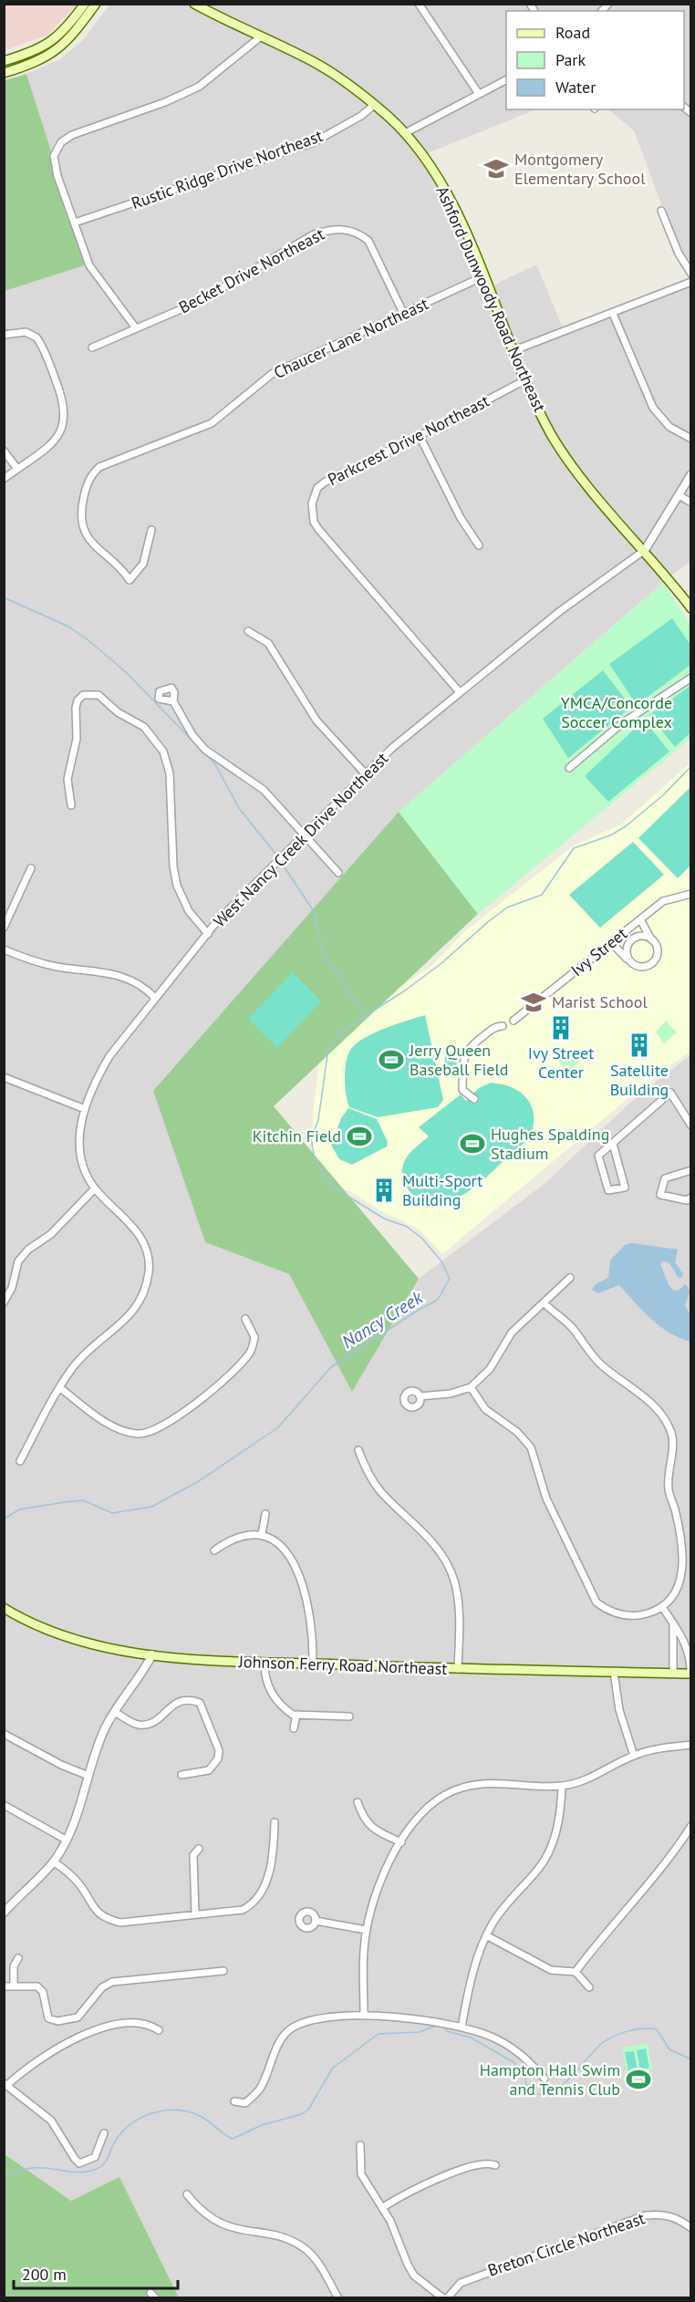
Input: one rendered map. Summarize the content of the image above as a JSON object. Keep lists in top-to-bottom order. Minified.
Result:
{"streets":{"main road":["Ashford Dunwoody Road Northeast","Johnson Ferry Road Northeast"],"street":["Rustic Ridge Drive Northeast","Becket Drive Northeast","Chaucer Lane Northeast","Parkcrest Drive Northeast","West Nancy Creek Drive Northeast","Ivy Street","Breton Circle Northeast"]},"crossings":[["Rustic Ridge Drive Northeast","Ashford Dunwoody Road Northeast"],["Becket Drive Northeast","Chaucer Lane Northeast"],["Ashford Dunwoody Road Northeast","Chaucer Lane Northeast"],["Ashford Dunwoody Road Northeast","Parkcrest Drive Northeast"],["Ashford Dunwoody Road Northeast","West Nancy Creek Drive Northeast"],["Parkcrest Drive Northeast","West Nancy Creek Drive Northeast"]],"water":["Nancy Creek"],"parks":["YMCA/Concorde Soccer Complex"],"places":{"school or university":["Montgomery Elementary School","Marist School"],"building":["Ivy Street Center","Satellite Building","Multi-Sport Building"],"sports":["Jerry Queen Baseball Field","Kitchin Field","Hughes Spalding Stadium","Hampton Hall Swim and Tennis Club"]},"legend":["Road","Park","Water"],"scale_bar":"200 m"}
